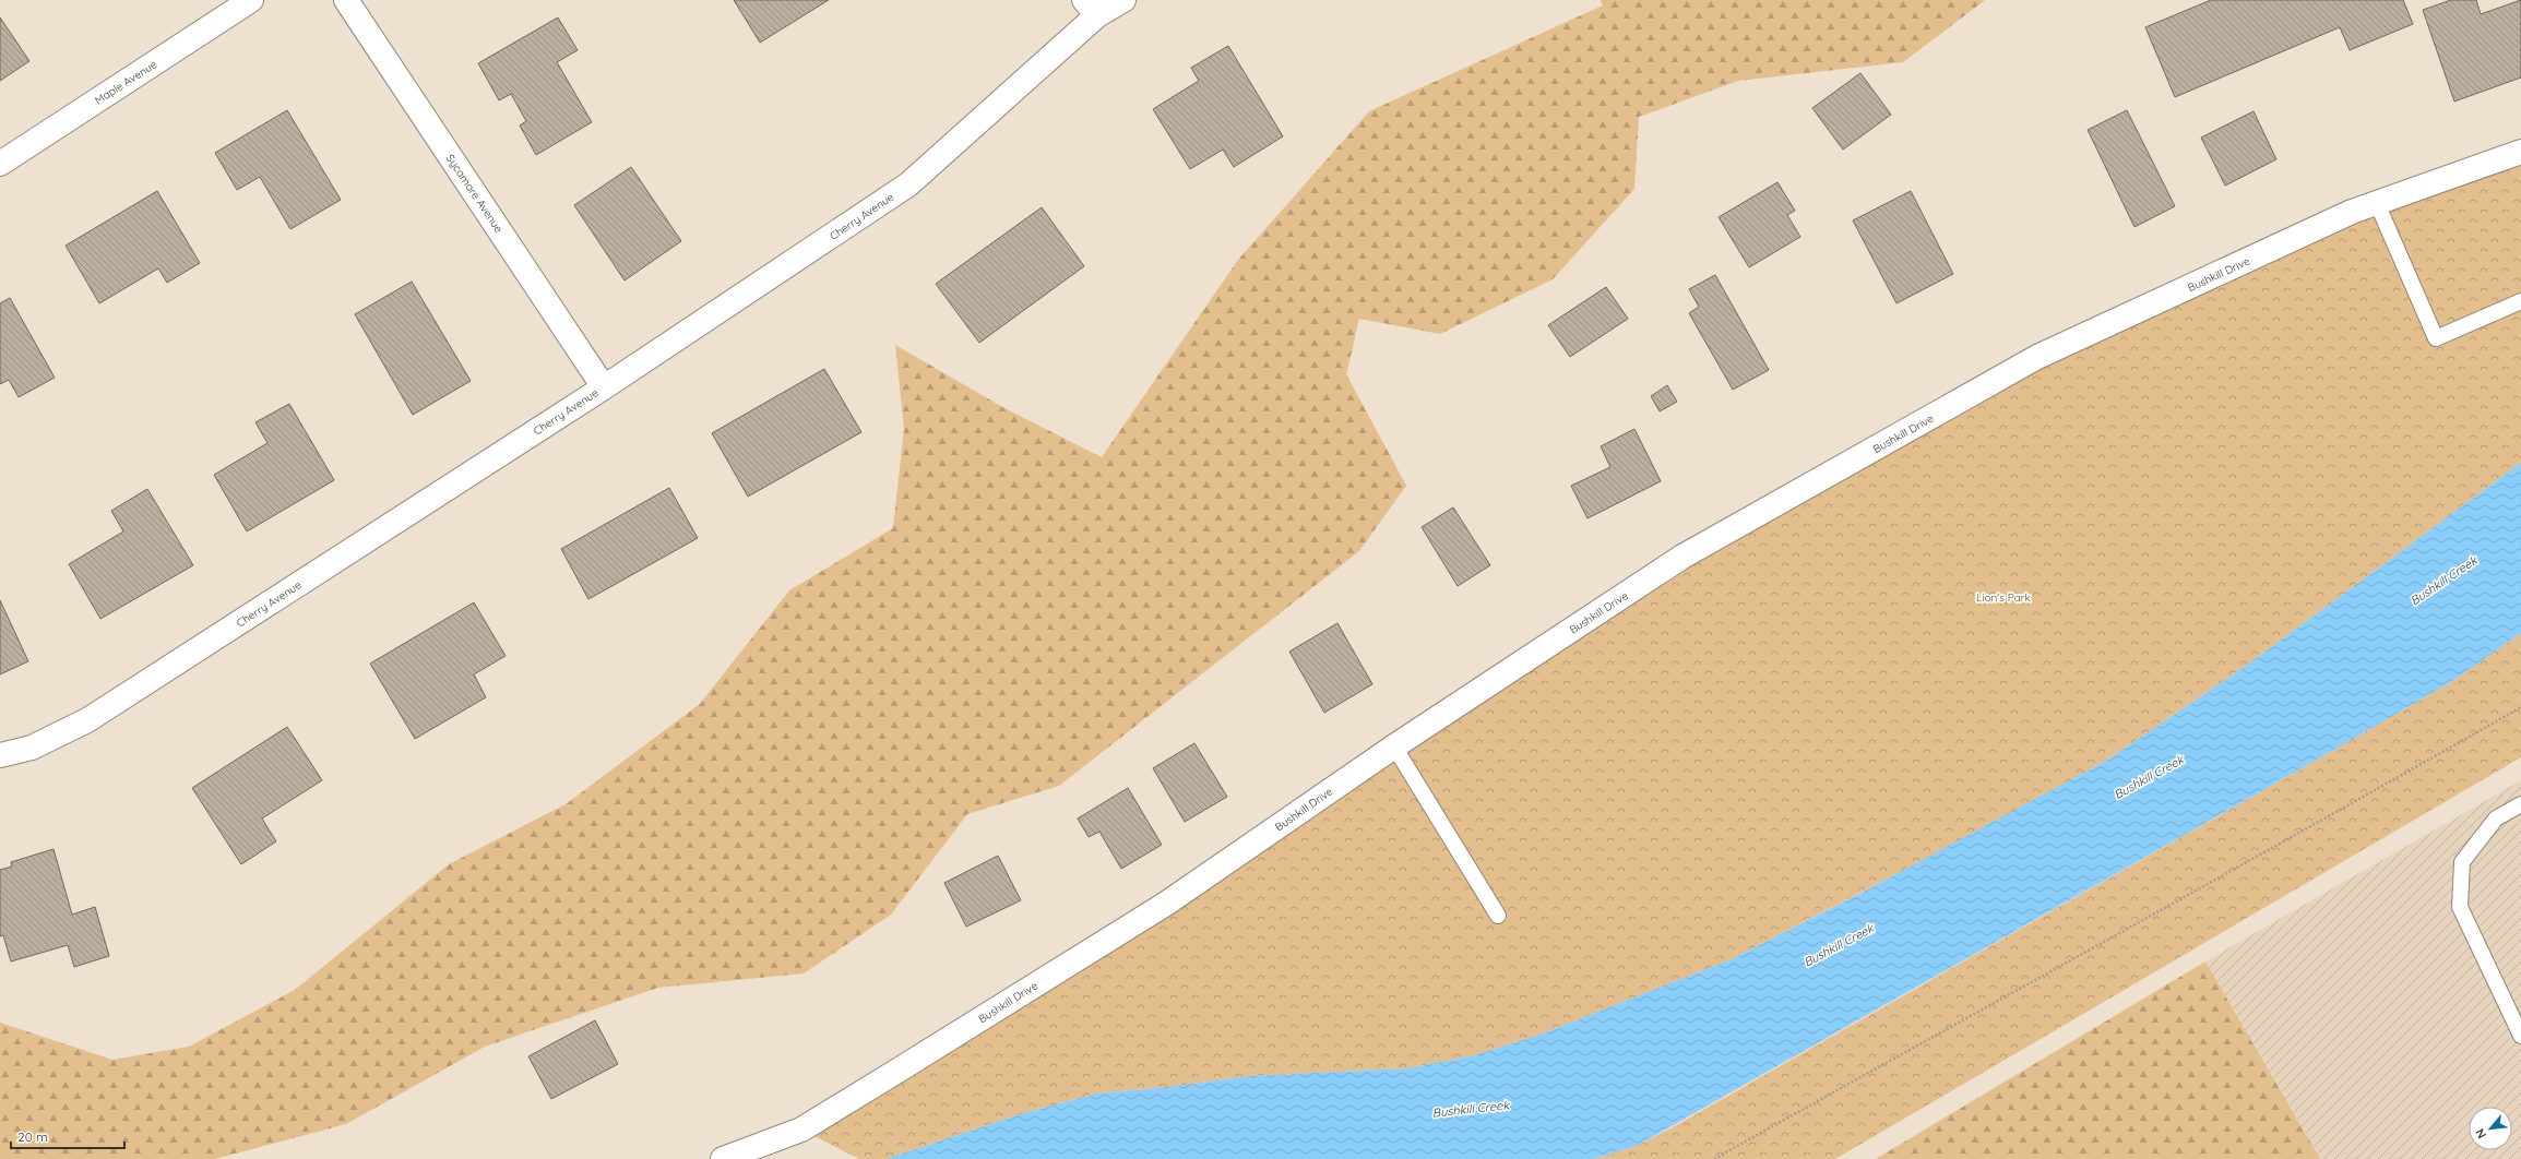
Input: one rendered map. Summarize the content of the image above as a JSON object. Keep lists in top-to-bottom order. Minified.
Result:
{"streets":{"street":["Maple Avenue","Sycamore Avenue","Cherry Avenue","Bushkill Drive"]},"crossings":[["Sycamore Avenue","Cherry Avenue"]],"water":["Bushkill Creek"],"parks":["Lion's Park"],"scale_bar":"20 m","north":"bottom left"}
